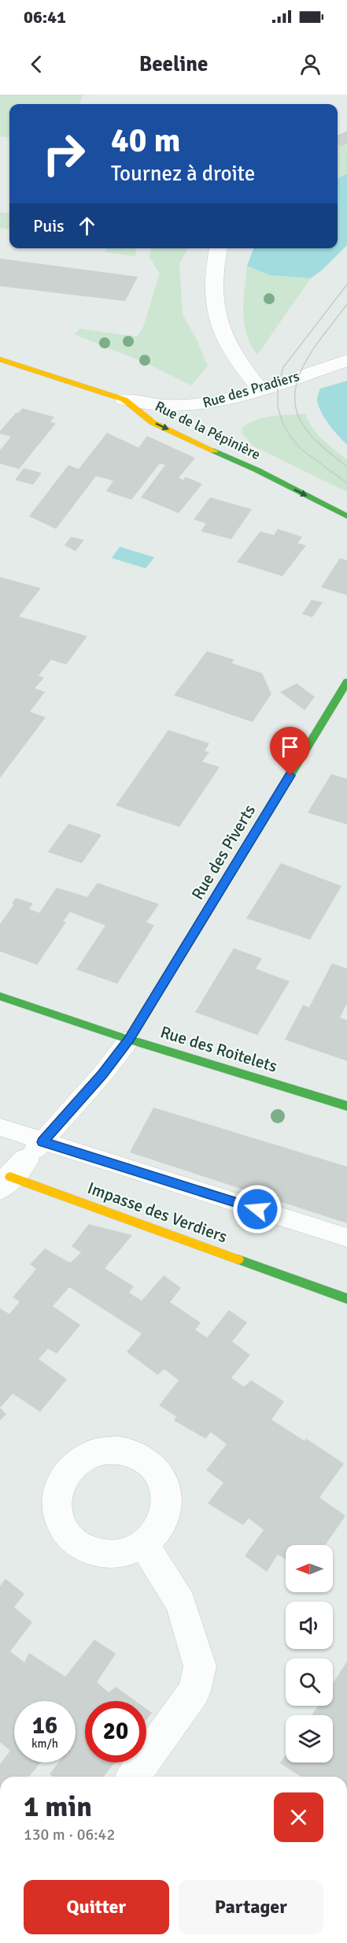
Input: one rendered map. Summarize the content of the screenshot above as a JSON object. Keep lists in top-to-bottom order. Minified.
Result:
{"streets":{"street":["Rue des Pradiers","Rue de la Pépinière","Rue des Piverts","Rue des Roitelets","Impasse des Verdiers"]},"crossings":[["Rue des Pradiers","Rue de la Pépinière"],["Rue des Piverts","Rue des Roitelets"]],"one_way":["Rue de la Pépinière"],"north":"left","page":{"status":"06:41","header":"Beeline","turn":["40 m","Tournez à droite"],"then":"Puis","speed":"16 km/h","limit":"20","heading":["1 min","130 m · 06:42"],"buttons":["Quitter","Partager"]}}
